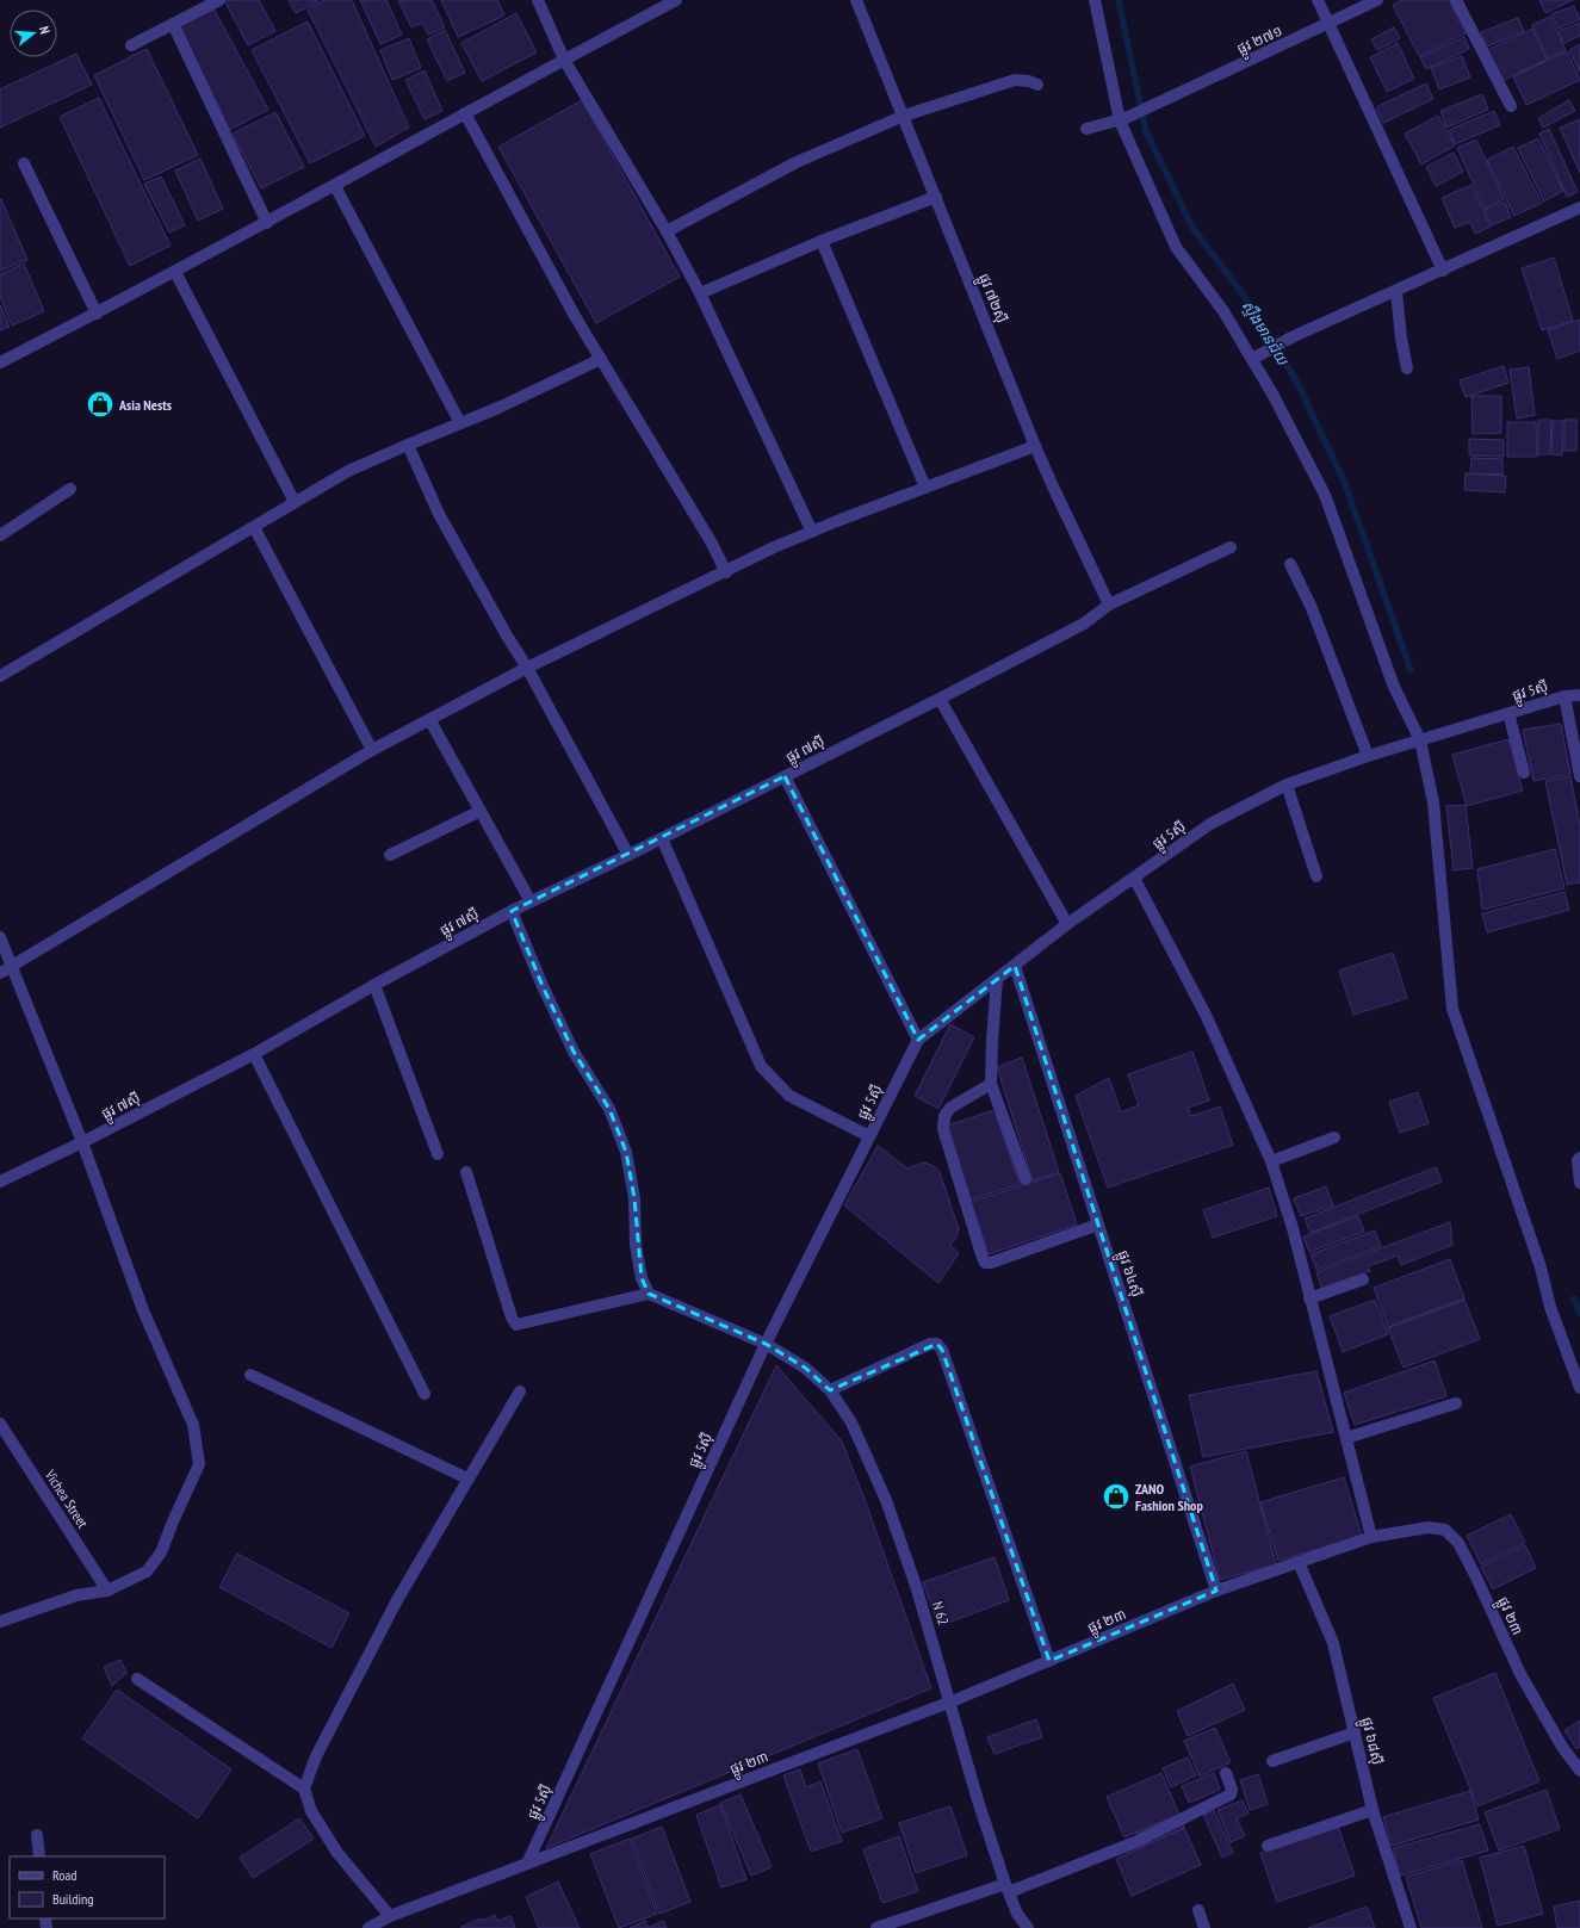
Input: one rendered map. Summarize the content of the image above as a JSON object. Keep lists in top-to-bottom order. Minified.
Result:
{"streets":{"street":["ផ្លូវ ២៧១","ផ្លូវ ៧២ស៊ី","ផ្លូវ 5ស៊ី","ផ្លូវ ៧ស៊ី","ផ្លូវ ៦៤ស៊ី","Vichea Street","N 62","ផ្លូវ ២៣","ផ្លូវ ៦៨ស៊ី"]},"crossings":[["ផ្លូវ ៧២ស៊ី","ផ្លូវ ៧ស៊ី"],["ផ្លូវ 5ស៊ី","ផ្លូវ ៦៤ស៊ី"],["ផ្លូវ 5ស៊ី","N 62"],["ផ្លូវ 5ស៊ី","ផ្លូវ ២៣"],["ផ្លូវ ៦៤ស៊ី","ផ្លូវ ២៣"],["N 62","ផ្លូវ ២៣"],["ផ្លូវ ២៣","ផ្លូវ ៦៨ស៊ី"]],"water":["ស្ទឹងមានជ័យ"],"places":{"shop":["Asia Nests","ZANO Fashion Shop"]},"legend":["Road","Building"],"north":"right"}
